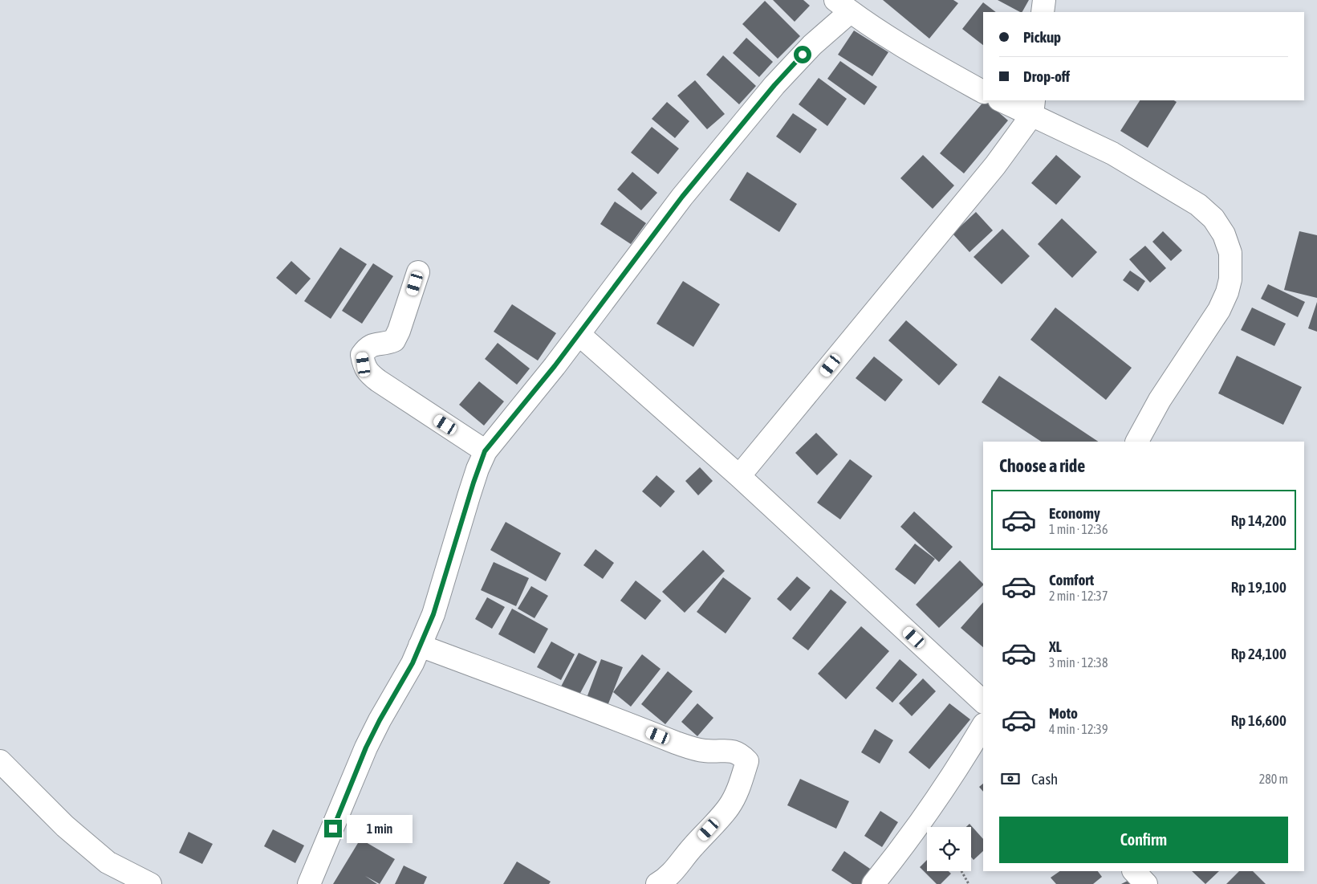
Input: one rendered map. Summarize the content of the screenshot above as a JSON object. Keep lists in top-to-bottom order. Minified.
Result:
{"page":{"banner":["Pickup","Drop-off"],"heading":"Choose a ride","list":[{"name":"Economy","note":"1 min · 12:36","value":"Rp 14,200"},{"name":"Comfort","note":"2 min · 12:37","value":"Rp 19,100"},{"name":"XL","note":"3 min · 12:38","value":"Rp 24,100"},{"name":"Moto","note":"4 min · 12:39","value":"Rp 16,600"}],"pay":["Cash","280 m"],"buttons":"Confirm","bubble":"1 min"}}
